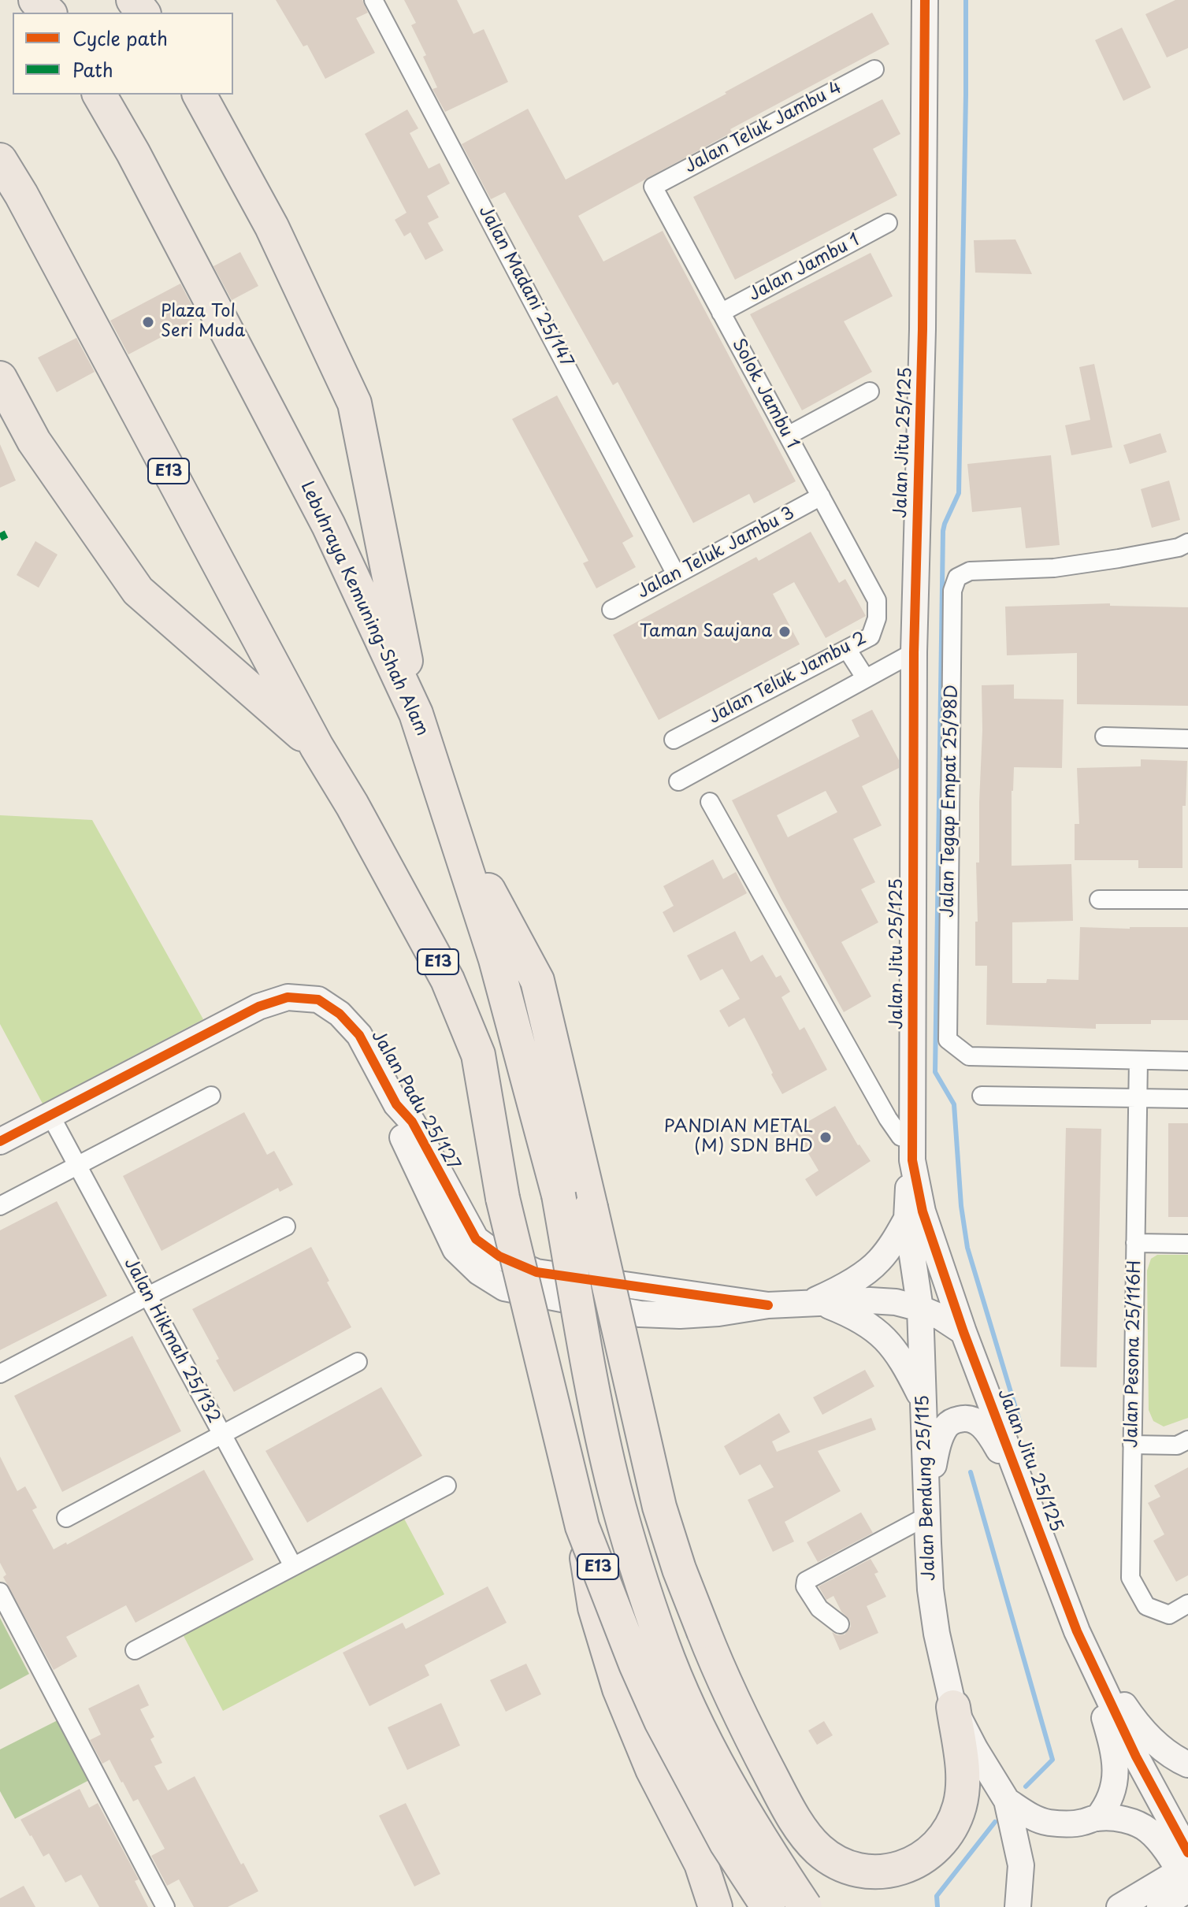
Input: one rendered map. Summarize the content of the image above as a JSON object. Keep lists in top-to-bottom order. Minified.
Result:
{"streets":{"highway":["E13","Lebuhraya Kemuning-Shah Alam"],"street":["Jalan Teluk Jambu 4","Jalan Jambu 1","Jalan Madani 25/147","Solok Jambu 1","Jalan Jitu 25/125","Jalan Teluk Jambu 3","Jalan Teluk Jambu 2","Jalan Tegap Empat 25/98D","Jalan Padu 25/127","Jalan Hikmah 25/132","Jalan Pesona 25/116H","Jalan Bendung 25/115"]},"crossings":[["Jalan Teluk Jambu 4","Solok Jambu 1"],["Jalan Jambu 1","Solok Jambu 1"],["Jalan Madani 25/147","Jalan Teluk Jambu 3"],["Solok Jambu 1","Jalan Teluk Jambu 3"],["Solok Jambu 1","Jalan Teluk Jambu 2"],["Jalan Jitu 25/125","Jalan Padu 25/127"],["Jalan Jitu 25/125","Jalan Bendung 25/115"],["Jalan Tegap Empat 25/98D","Jalan Pesona 25/116H"],["Jalan Padu 25/127","Jalan Hikmah 25/132"],["Jalan Padu 25/127","Jalan Bendung 25/115"]],"places":["Plaza Tol Seri Muda","Taman Saujana","PANDIAN METAL (M) SDN BHD"],"legend":["Cycle path","Path"]}
